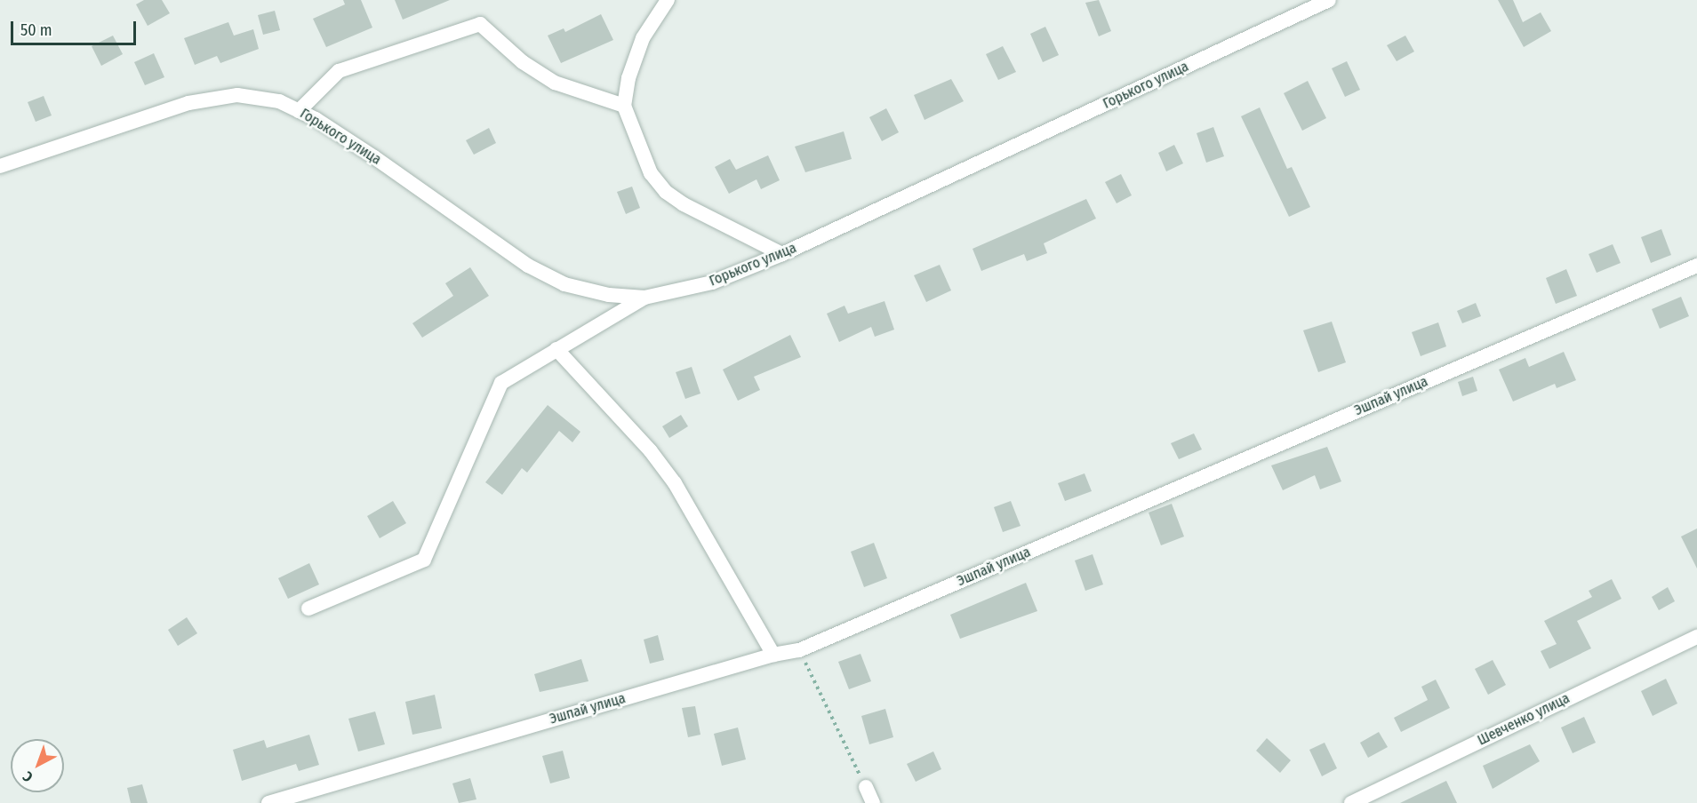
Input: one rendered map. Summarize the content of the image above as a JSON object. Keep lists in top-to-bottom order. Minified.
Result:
{"streets":{"street":["Горького улица","Эшпай улица","Шевченко улица"]},"scale_bar":"50 m","north":"bottom left"}
